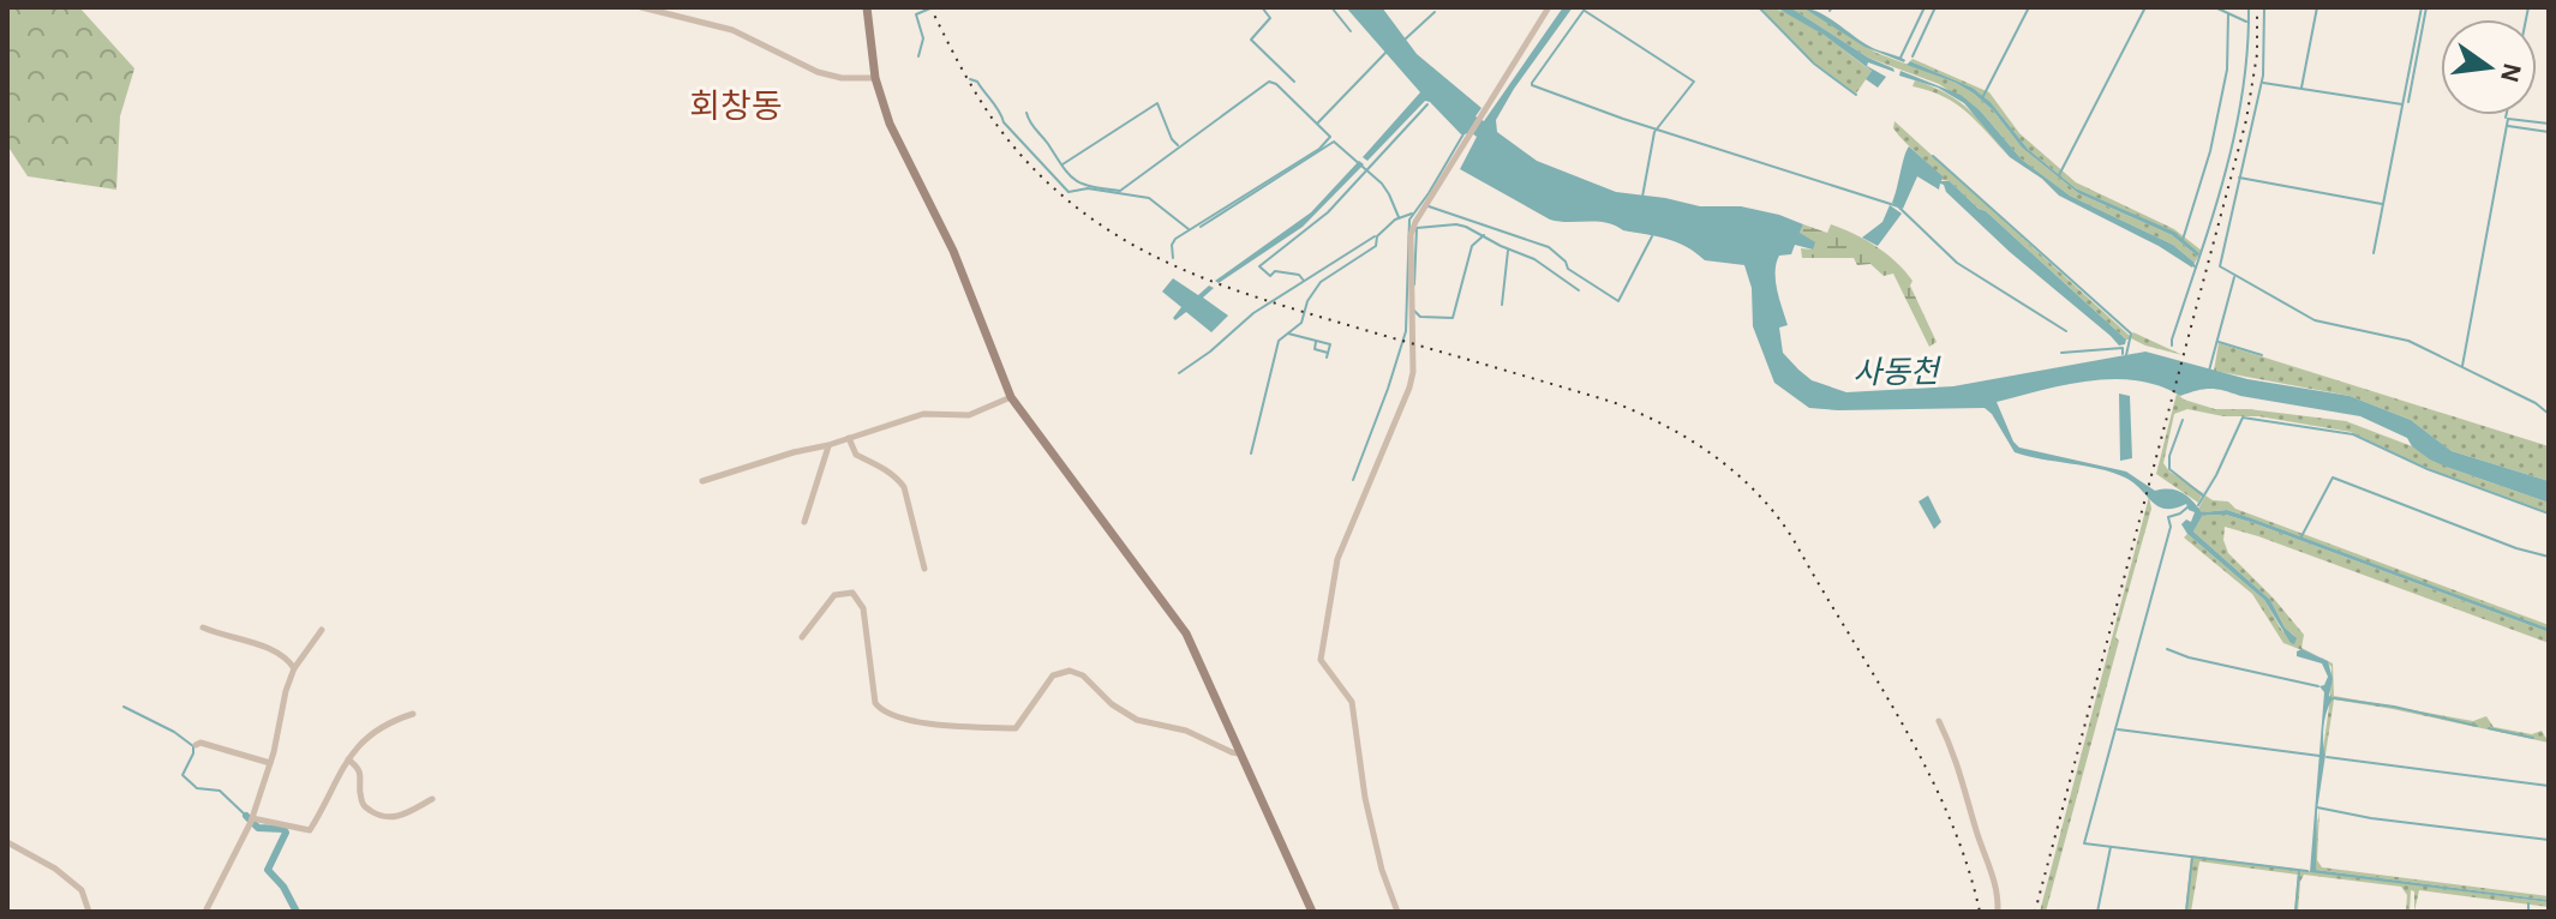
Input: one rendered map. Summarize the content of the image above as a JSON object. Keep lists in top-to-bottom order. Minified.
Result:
{"districts":["회창동"],"water":["사동천"],"north":"right"}
